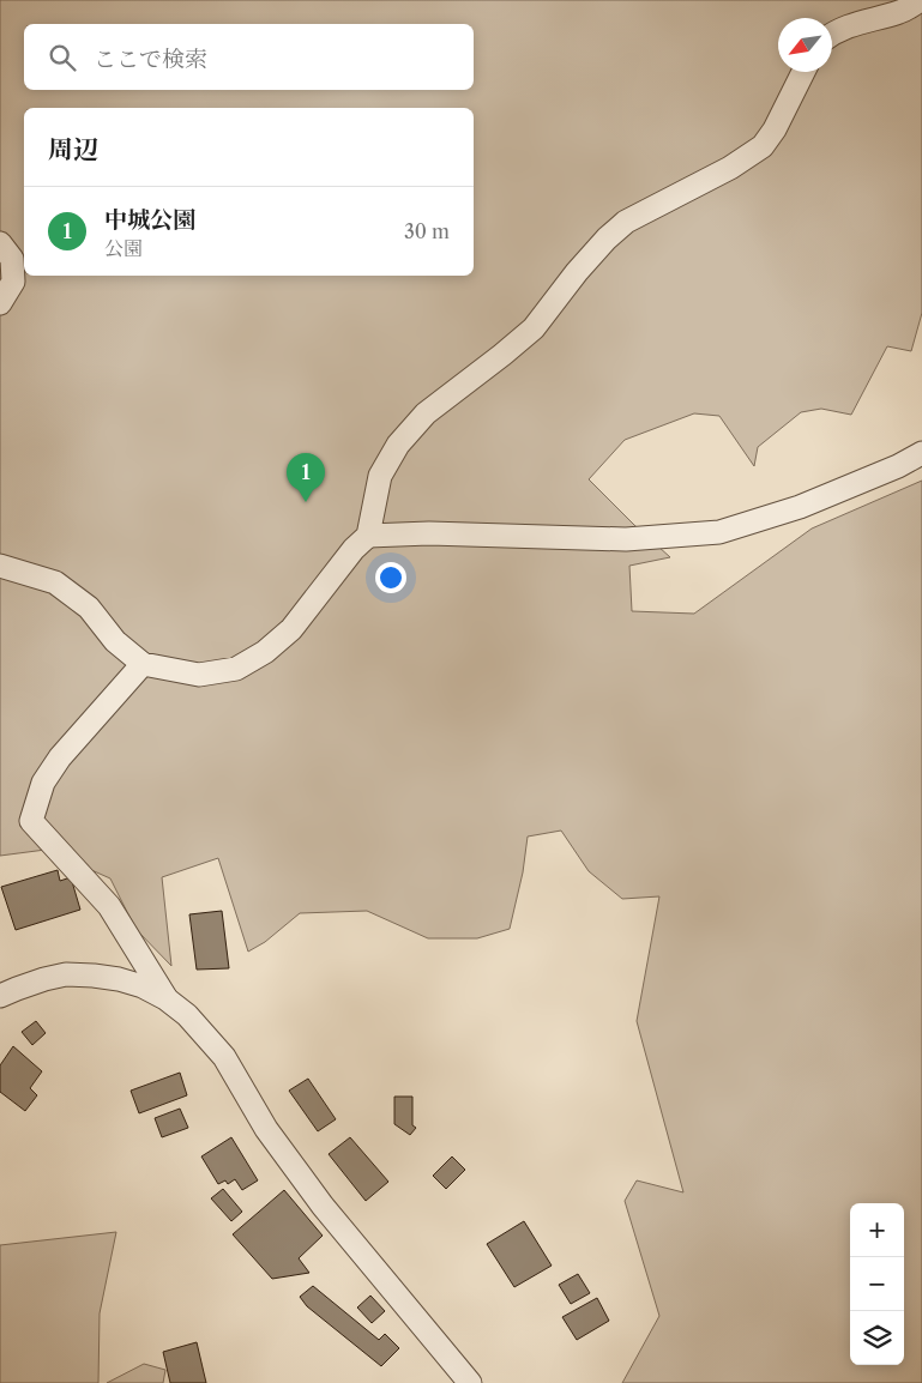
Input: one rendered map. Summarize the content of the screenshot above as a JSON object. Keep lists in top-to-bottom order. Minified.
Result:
{"north":"bottom left","page":{"search":"ここで検索","heading":"周辺","list":[{"mark":"1","name":"中城公園","note":"公園","value":"30 m"}],"pins":"1","map_buttons":["+","−"]}}
